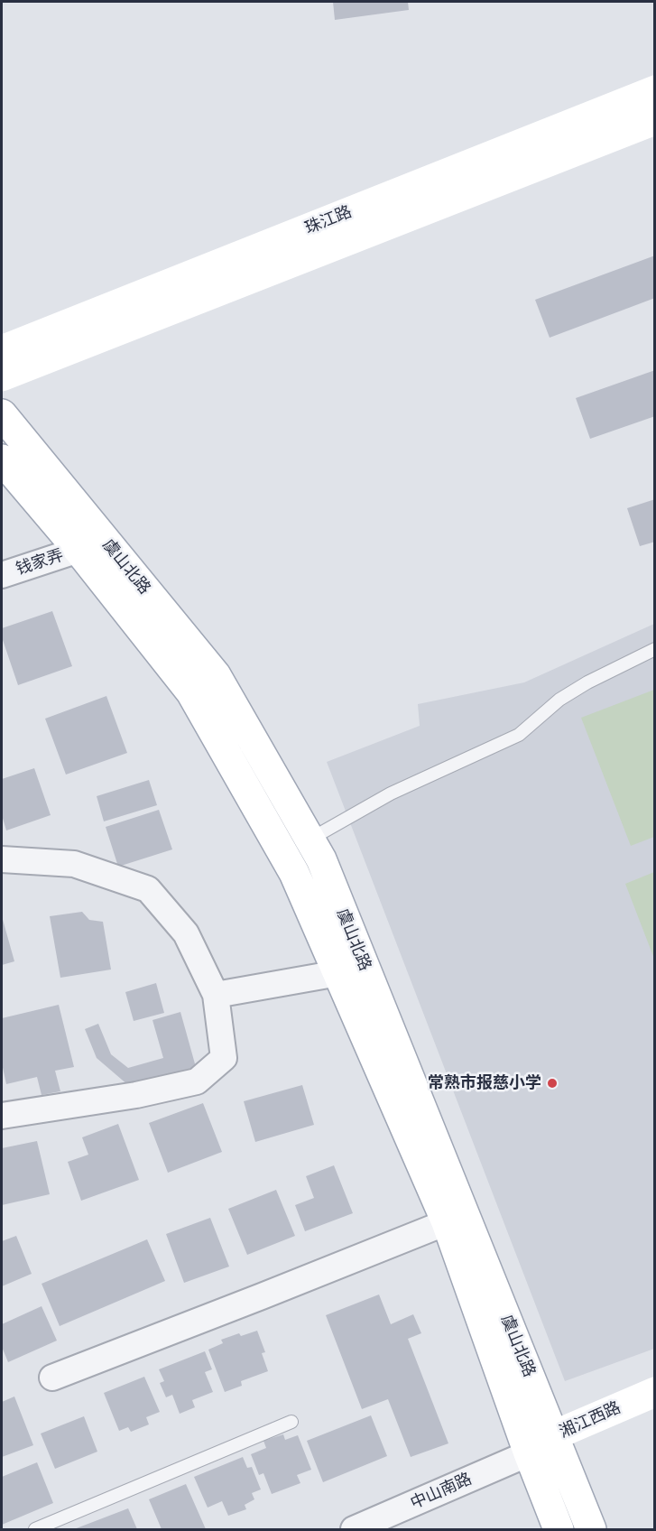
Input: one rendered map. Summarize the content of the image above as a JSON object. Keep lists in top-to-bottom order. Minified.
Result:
{"streets":{"main road":["珠江路","虞山北路","湘江西路"],"street":["钱家弄","中山南路"]},"crossings":[["钱家弄","虞山北路"],["虞山北路","湘江西路"],["虞山北路","中山南路"],["湘江西路","中山南路"]],"places":["常熟市报慈小学"]}
